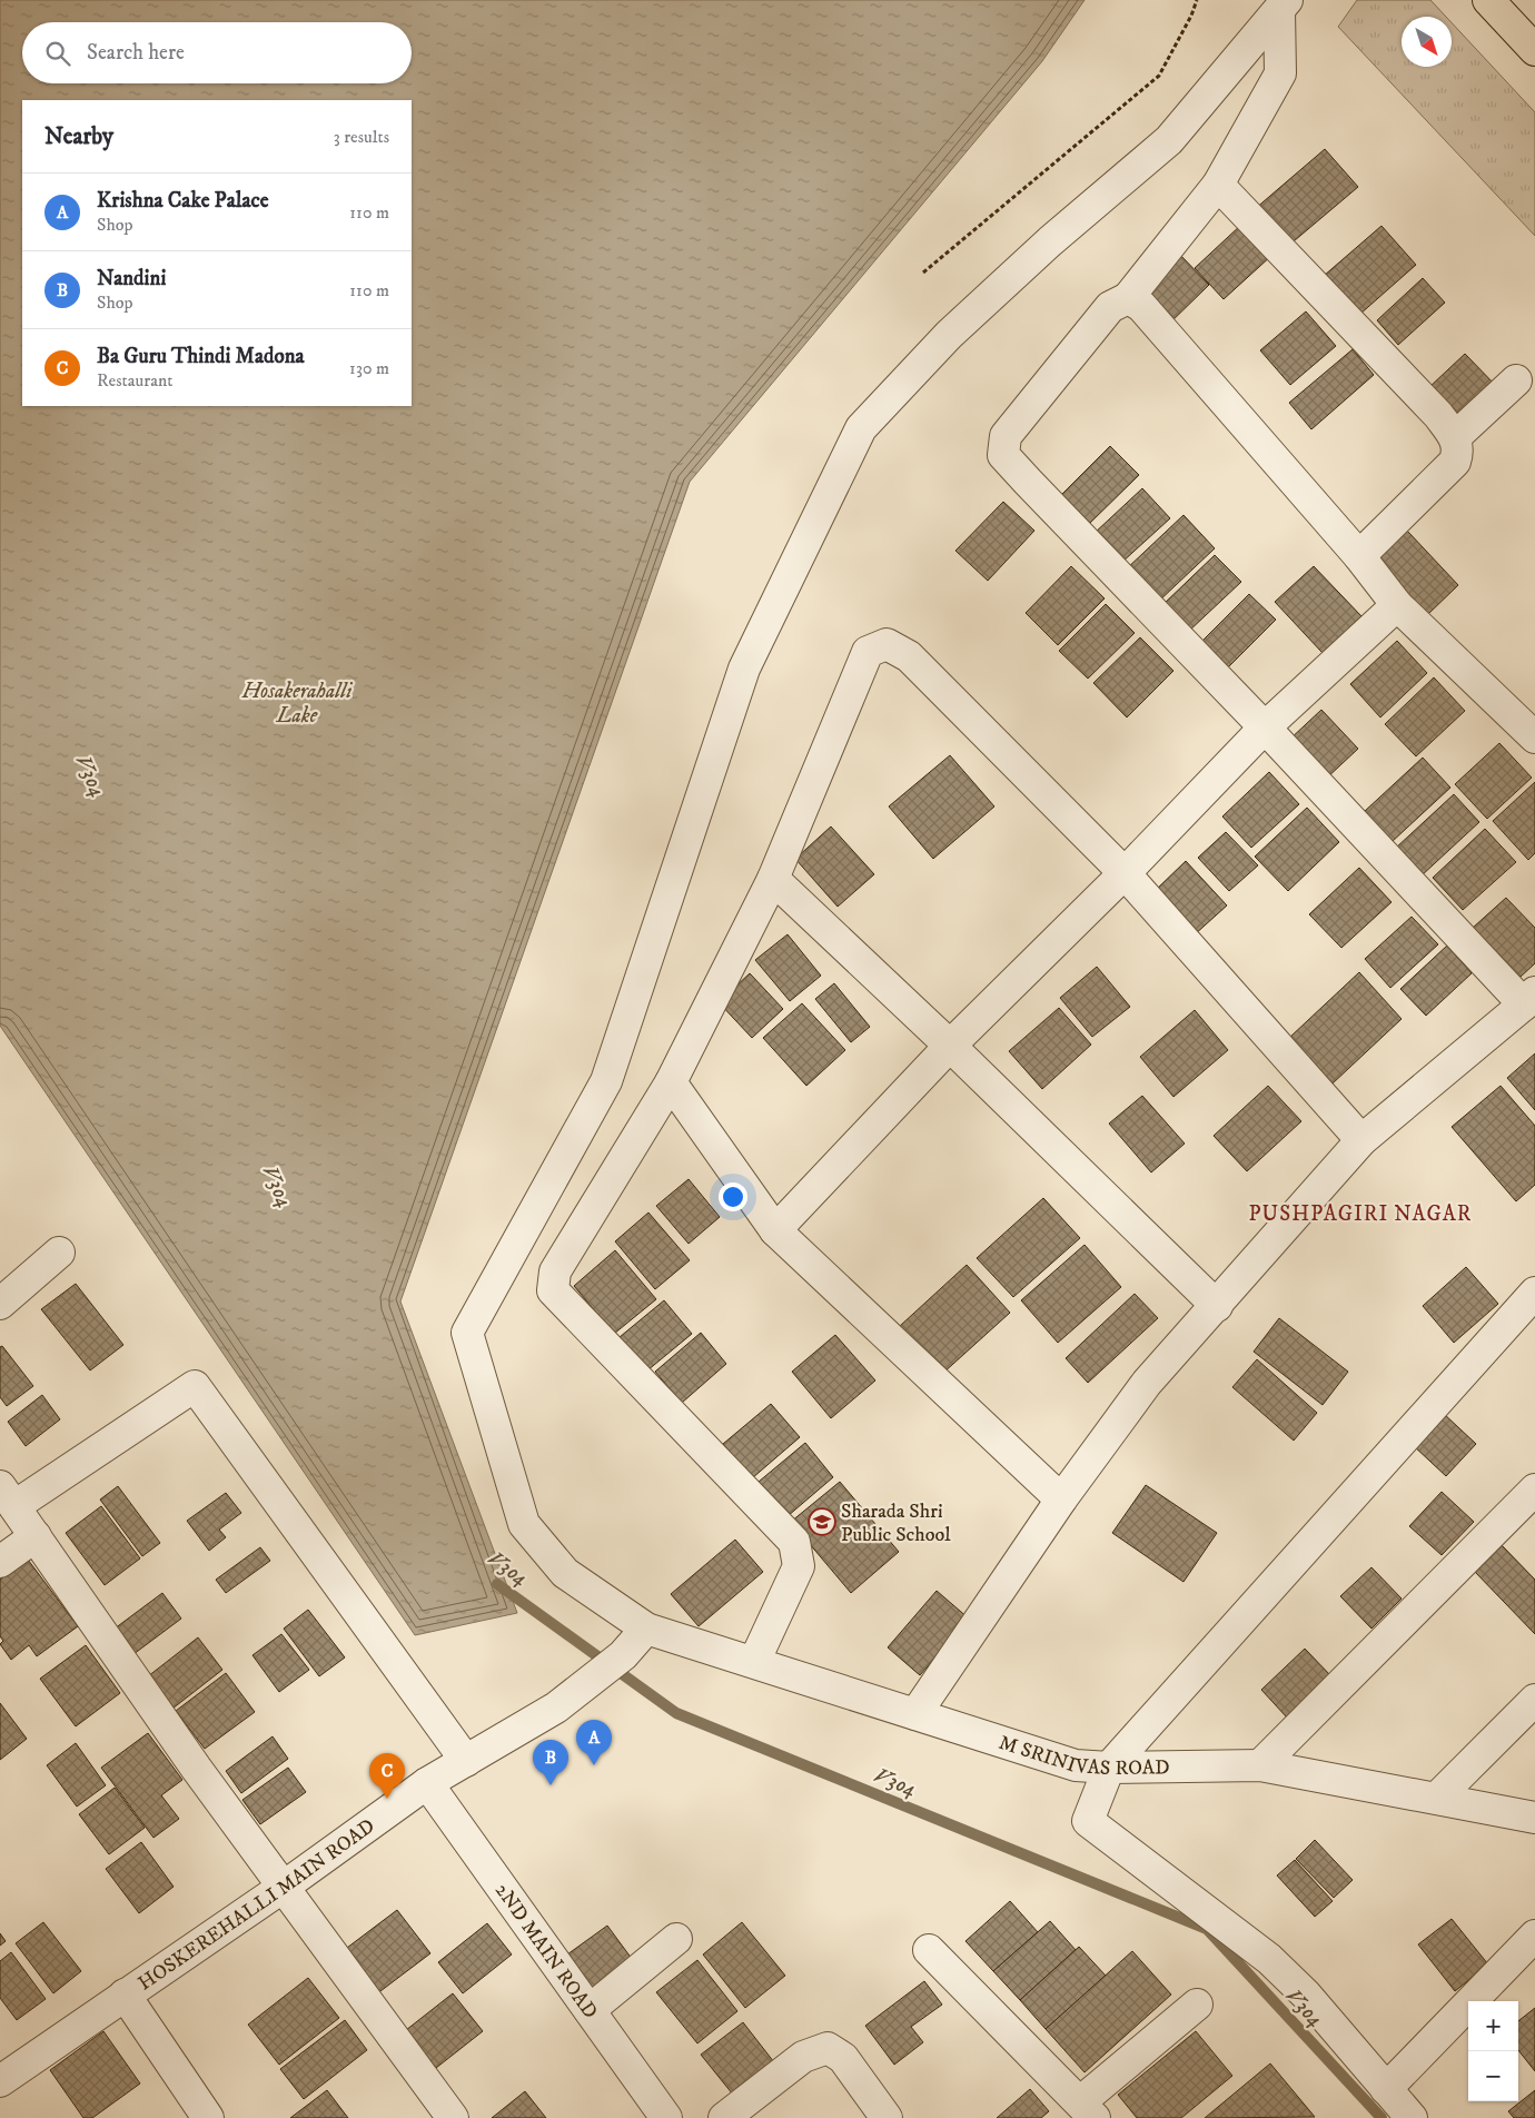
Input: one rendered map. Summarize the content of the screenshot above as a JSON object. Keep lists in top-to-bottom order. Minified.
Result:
{"streets":{"street":["M SRINIVAS ROAD","HOSKEREHALLI MAIN ROAD","2ND MAIN ROAD"]},"crossings":[["M SRINIVAS ROAD","HOSKEREHALLI MAIN ROAD"],["HOSKEREHALLI MAIN ROAD","2ND MAIN ROAD"]],"districts":["PUSHPAGIRI NAGAR"],"water":["Hosakerahalli Lake","V304"],"places":{"school or university":["Sharada Shri Public School"]},"north":"bottom right","page":{"search":"Search here","heading":["Nearby","3 results"],"list":[{"mark":"A","name":"Krishna Cake Palace","note":"Shop","value":"110 m"},{"mark":"B","name":"Nandini","note":"Shop","value":"110 m"},{"mark":"C","name":"Ba Guru Thindi Madona","note":"Restaurant","value":"130 m"}],"pins":["A","B","C"],"map_buttons":["+","−"]}}
